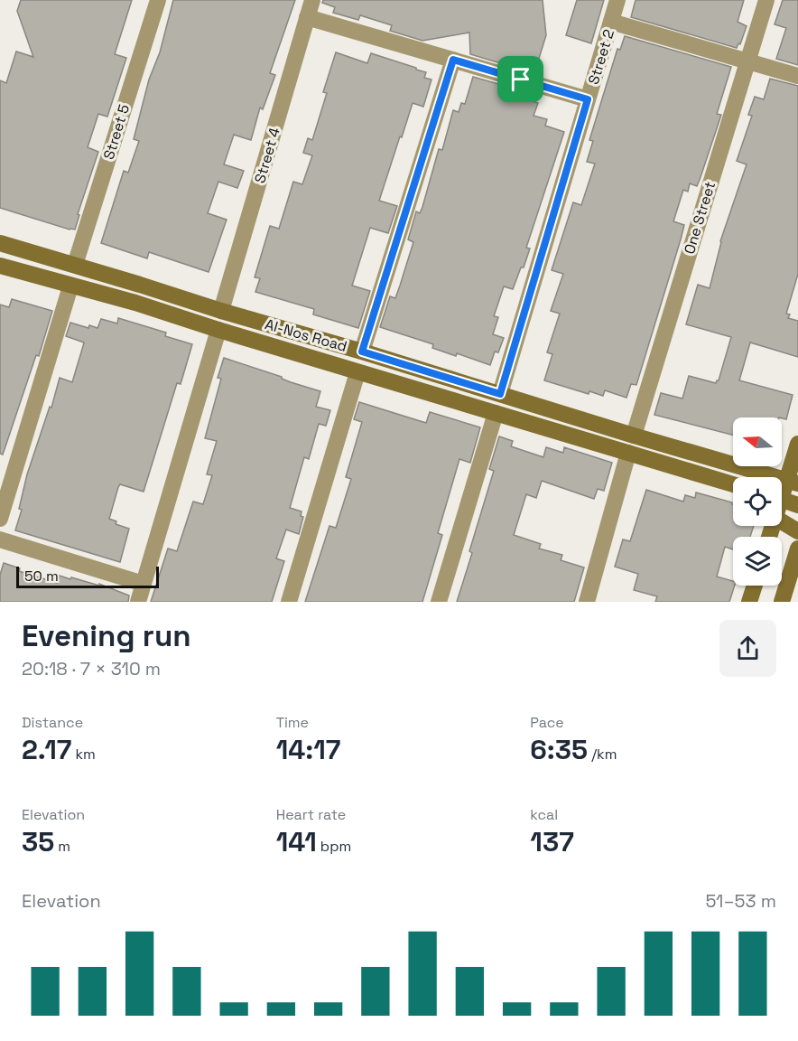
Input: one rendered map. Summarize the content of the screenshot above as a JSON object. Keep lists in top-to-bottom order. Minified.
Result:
{"streets":{"main road":["Al-Nos Road"],"street":["Street 2","Street 5","Street 4","One Street"]},"crossings":[["Street 2","Al-Nos Road"],["Street 5","Al-Nos Road"],["Street 4","Al-Nos Road"],["One Street","Al-Nos Road"]],"scale_bar":"50 m","north":"left","page":{"scale":"50 m","heading":["Evening run","20:18 · 7 × 310 m"],"stats":[["Distance","2.17 km"],["Time","14:17"],["Pace","6:35 /km"],["Elevation","35 m"],["Heart rate","141 bpm"],["kcal","137"]],"chart":["Elevation","51–53 m"]}}
